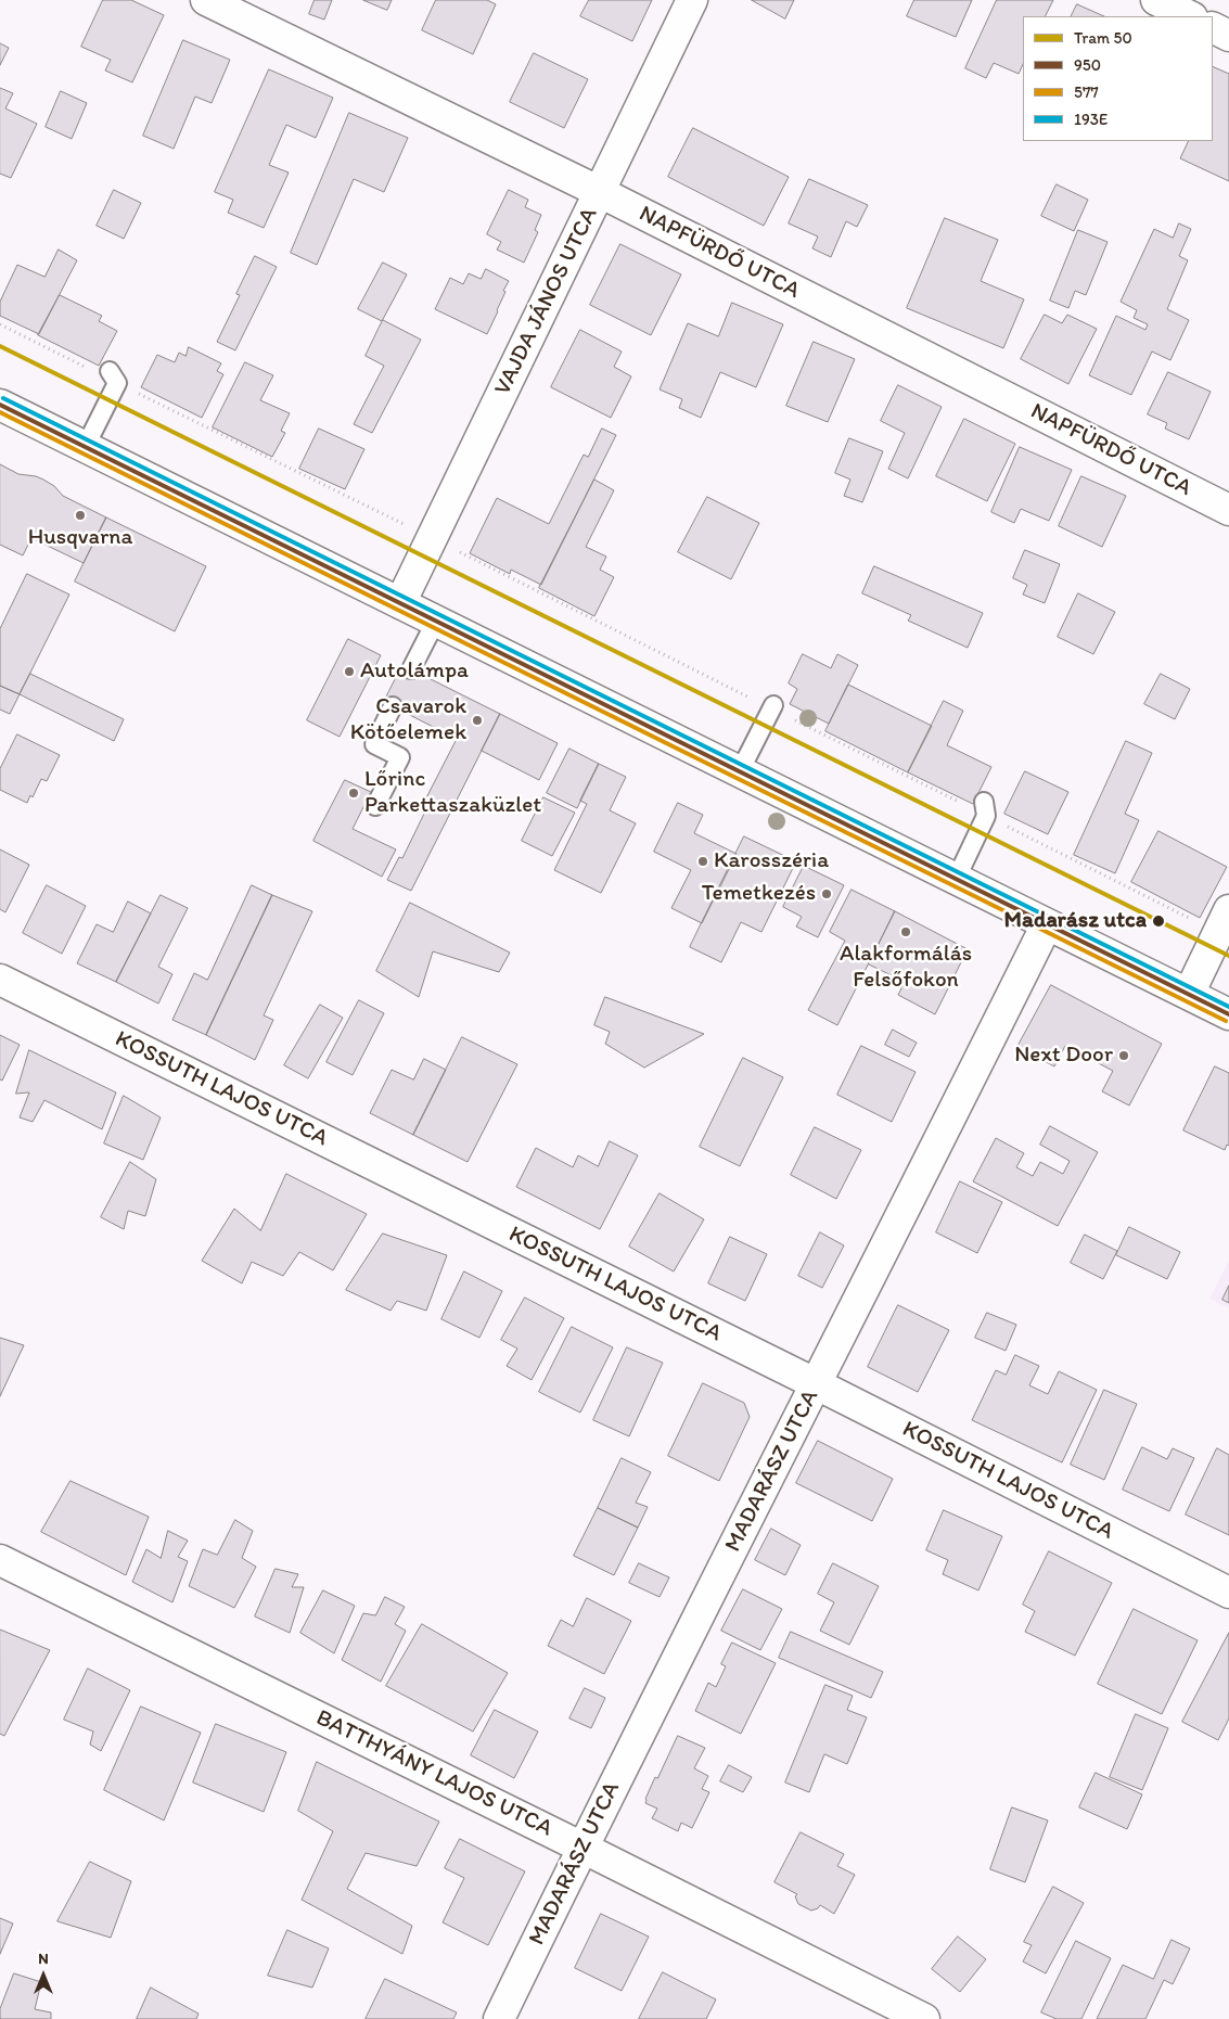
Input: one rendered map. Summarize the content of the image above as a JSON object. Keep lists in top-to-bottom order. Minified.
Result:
{"streets":{"street":["NAPFÜRDŐ UTCA","VAJDA JÁNOS UTCA","KOSSUTH LAJOS UTCA","MADARÁSZ UTCA","BATTHYÁNY LAJOS UTCA"]},"crossings":[["NAPFÜRDŐ UTCA","VAJDA JÁNOS UTCA"],["KOSSUTH LAJOS UTCA","MADARÁSZ UTCA"],["MADARÁSZ UTCA","BATTHYÁNY LAJOS UTCA"]],"places":["Husqvarna","Autolámpa","Csavarok Kötőelemek","Lőrinc Parkettaszaküzlet","Karosszéria","Temetkezés","Madarász utca","Alakformálás Felsőfokon","Next Door"],"lines":["tram line 50","transit line 193E","transit line 950","transit line 577"],"legend":["Tram 50","950","577","193E"],"north":"top"}
